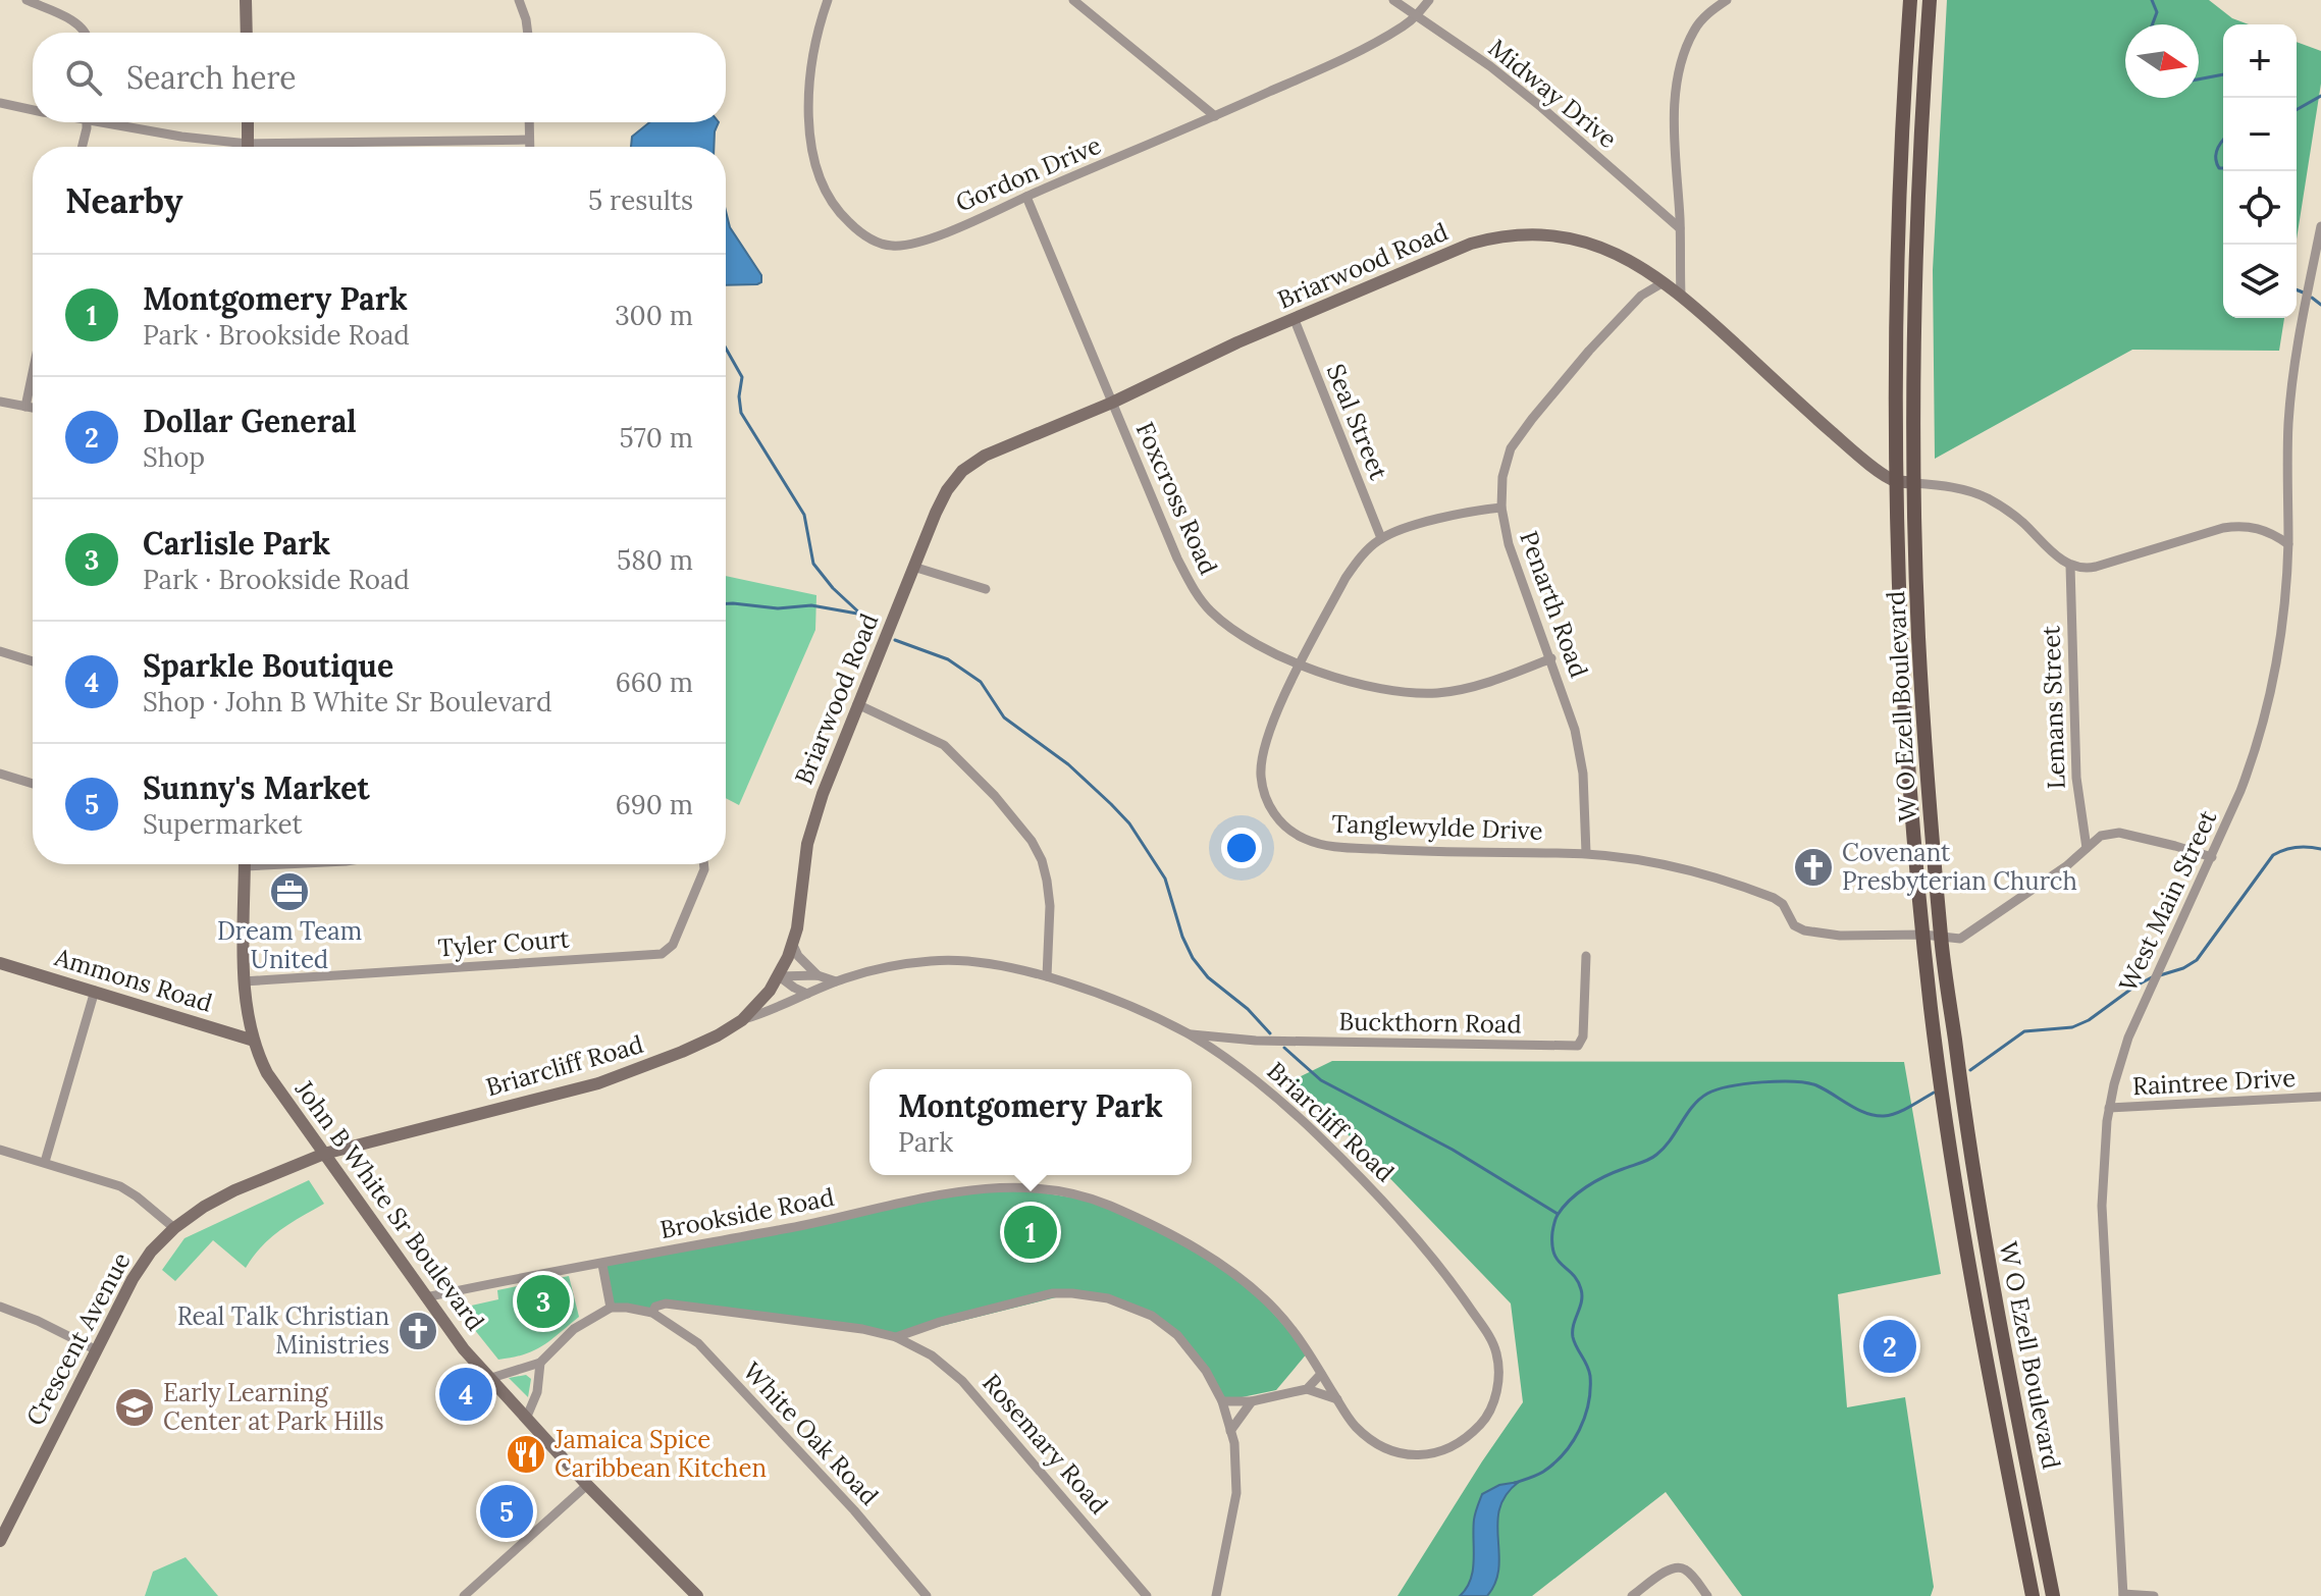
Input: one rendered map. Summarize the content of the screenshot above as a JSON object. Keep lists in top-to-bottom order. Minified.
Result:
{"streets":{"main road":["W O Ezell Boulevard"],"street":["Midway Drive","Gordon Drive","Briarwood Road","Seal Street","Foxcross Road","Penarth Road","Lemans Street","Tanglewylde Drive","West Main Street","Tyler Court","Ammons Road","Buckthorn Road","Briarcliff Road","Raintree Drive","John B White Sr Boulevard","Brookside Road","Crescent Avenue","White Oak Road","Rosemary Road"]},"crossings":[["Midway Drive","Gordon Drive"],["Gordon Drive","Foxcross Road"],["Briarwood Road","Seal Street"],["Briarwood Road","Foxcross Road"],["Briarwood Road","Penarth Road"],["Briarwood Road","W O Ezell Boulevard"],["Briarwood Road","Briarcliff Road"],["Seal Street","Tanglewylde Drive"],["Foxcross Road","Penarth Road"],["Foxcross Road","Tanglewylde Drive"],["Penarth Road","Tanglewylde Drive"],["W O Ezell Boulevard","Tanglewylde Drive"],["West Main Street","Raintree Drive"],["Tyler Court","John B White Sr Boulevard"],["Ammons Road","John B White Sr Boulevard"],["Buckthorn Road","Briarcliff Road"],["Briarcliff Road","John B White Sr Boulevard"],["Briarcliff Road","Brookside Road"],["Briarcliff Road","Crescent Avenue"],["John B White Sr Boulevard","Brookside Road"],["John B White Sr Boulevard","Crescent Avenue"],["White Oak Road","Rosemary Road"]],"places":{"church":["Covenant Presbyterian Church","Real Talk Christian Ministries"],"office":["Dream Team United"],"school or university":["Early Learning Center at Park Hills"],"restaurant":["Jamaica Spice Caribbean Kitchen"]},"north":"right","page":{"map_buttons":["+","−"],"search":"Search here","heading":["Nearby","5 results"],"list":[{"mark":"1","name":"Montgomery Park","note":"Park · Brookside Road","value":"300 m"},{"mark":"2","name":"Dollar General","note":"Shop","value":"570 m"},{"mark":"3","name":"Carlisle Park","note":"Park · Brookside Road","value":"580 m"},{"mark":"4","name":"Sparkle Boutique","note":"Shop · John B White Sr Boulevard","value":"660 m"},{"mark":"5","name":"Sunny's Market","note":"Supermarket","value":"690 m"}],"popup":["Montgomery Park","Park"],"pins":["1","3","2","4","5"]}}
